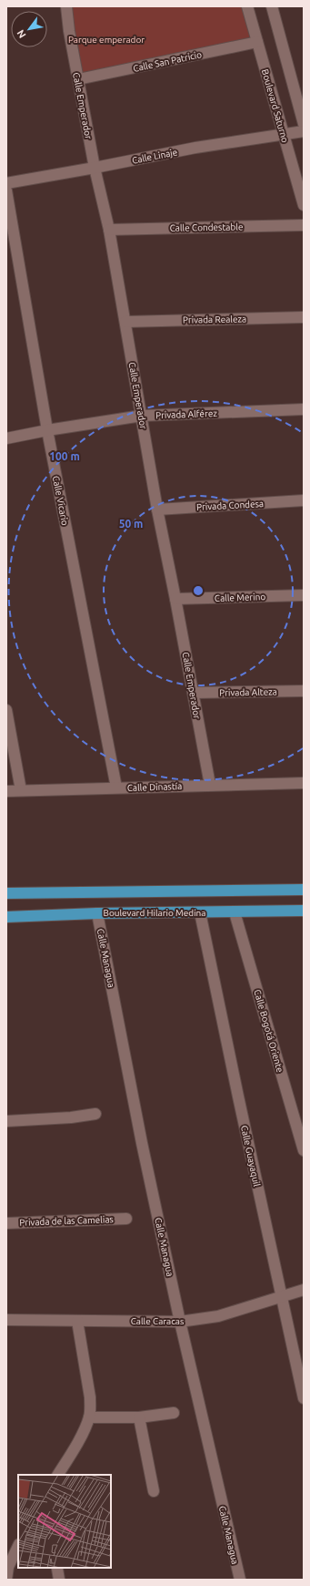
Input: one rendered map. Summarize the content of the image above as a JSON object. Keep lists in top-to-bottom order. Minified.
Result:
{"streets":{"main road":["Boulevard Hilario Medina"],"street":["Calle San Patricio","Calle Emperador","Boulevard Saturno","Calle Linaje","Calle Condestable","Privada Realeza","Privada Alférez","Calle Vicario","Privada Condesa","Calle Merino","Privada Alteza","Calle Dinastía","Calle Managua","Calle Bogotá Oriente","Calle Guayaquil","Privada de las Camelias","Calle Caracas"]},"crossings":[["Calle San Patricio","Calle Emperador"],["Calle San Patricio","Boulevard Saturno"],["Calle Emperador","Calle Linaje"],["Calle Emperador","Calle Condestable"],["Calle Emperador","Privada Realeza"],["Calle Emperador","Privada Alférez"],["Calle Emperador","Privada Condesa"],["Calle Emperador","Calle Merino"],["Calle Emperador","Privada Alteza"],["Calle Emperador","Calle Dinastía"],["Boulevard Saturno","Calle Linaje"],["Privada Alférez","Calle Vicario"],["Calle Vicario","Calle Dinastía"],["Boulevard Hilario Medina","Calle Managua"],["Boulevard Hilario Medina","Calle Bogotá Oriente"],["Boulevard Hilario Medina","Calle Guayaquil"],["Calle Managua","Calle Caracas"],["Calle Guayaquil","Calle Caracas"]],"parks":["Parque emperador"],"north":"bottom left","rings":["100 m","50 m"]}
